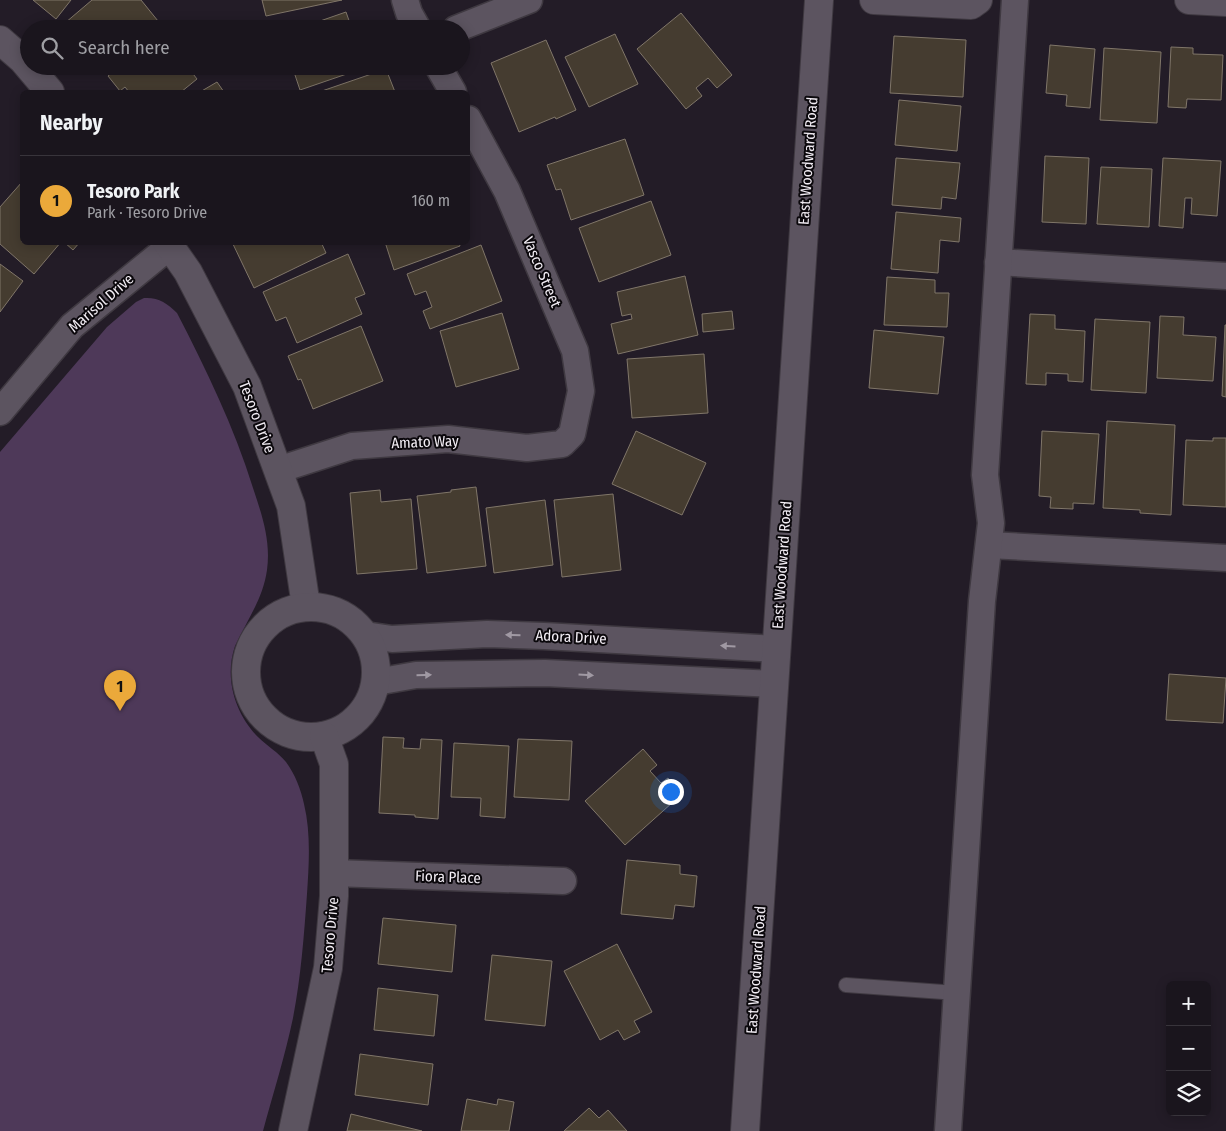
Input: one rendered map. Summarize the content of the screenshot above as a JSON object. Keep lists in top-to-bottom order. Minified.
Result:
{"streets":{"street":["East Woodward Road","Vasco Street","Marisol Drive","Tesoro Drive","Amato Way","Adora Drive","Fiora Place"]},"crossings":[["East Woodward Road","Adora Drive"],["Vasco Street","Amato Way"],["Tesoro Drive","Amato Way"],["Tesoro Drive","Adora Drive"],["Tesoro Drive","Fiora Place"]],"page":{"search":"Search here","heading":"Nearby","list":[{"mark":"1","name":"Tesoro Park","note":"Park · Tesoro Drive","value":"160 m"}],"pins":"1","map_buttons":["+","−"]}}
